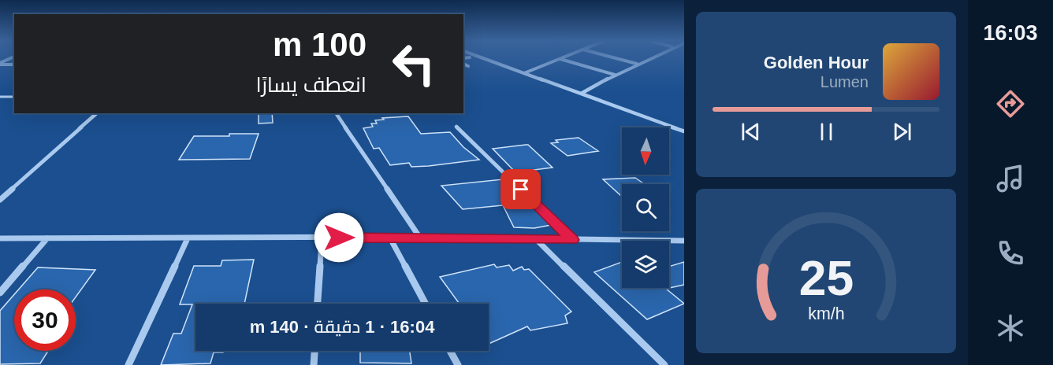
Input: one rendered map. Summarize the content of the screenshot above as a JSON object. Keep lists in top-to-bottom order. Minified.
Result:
{"north":"bottom","page":{"tabs":"16:03","turn":["100 m","انعطف يسارًا"],"song":["Golden Hour","Lumen"],"limit":"30","trip":"16:04 · 1 دقيقة · 140 m","gauge":["25","km/h"]}}
